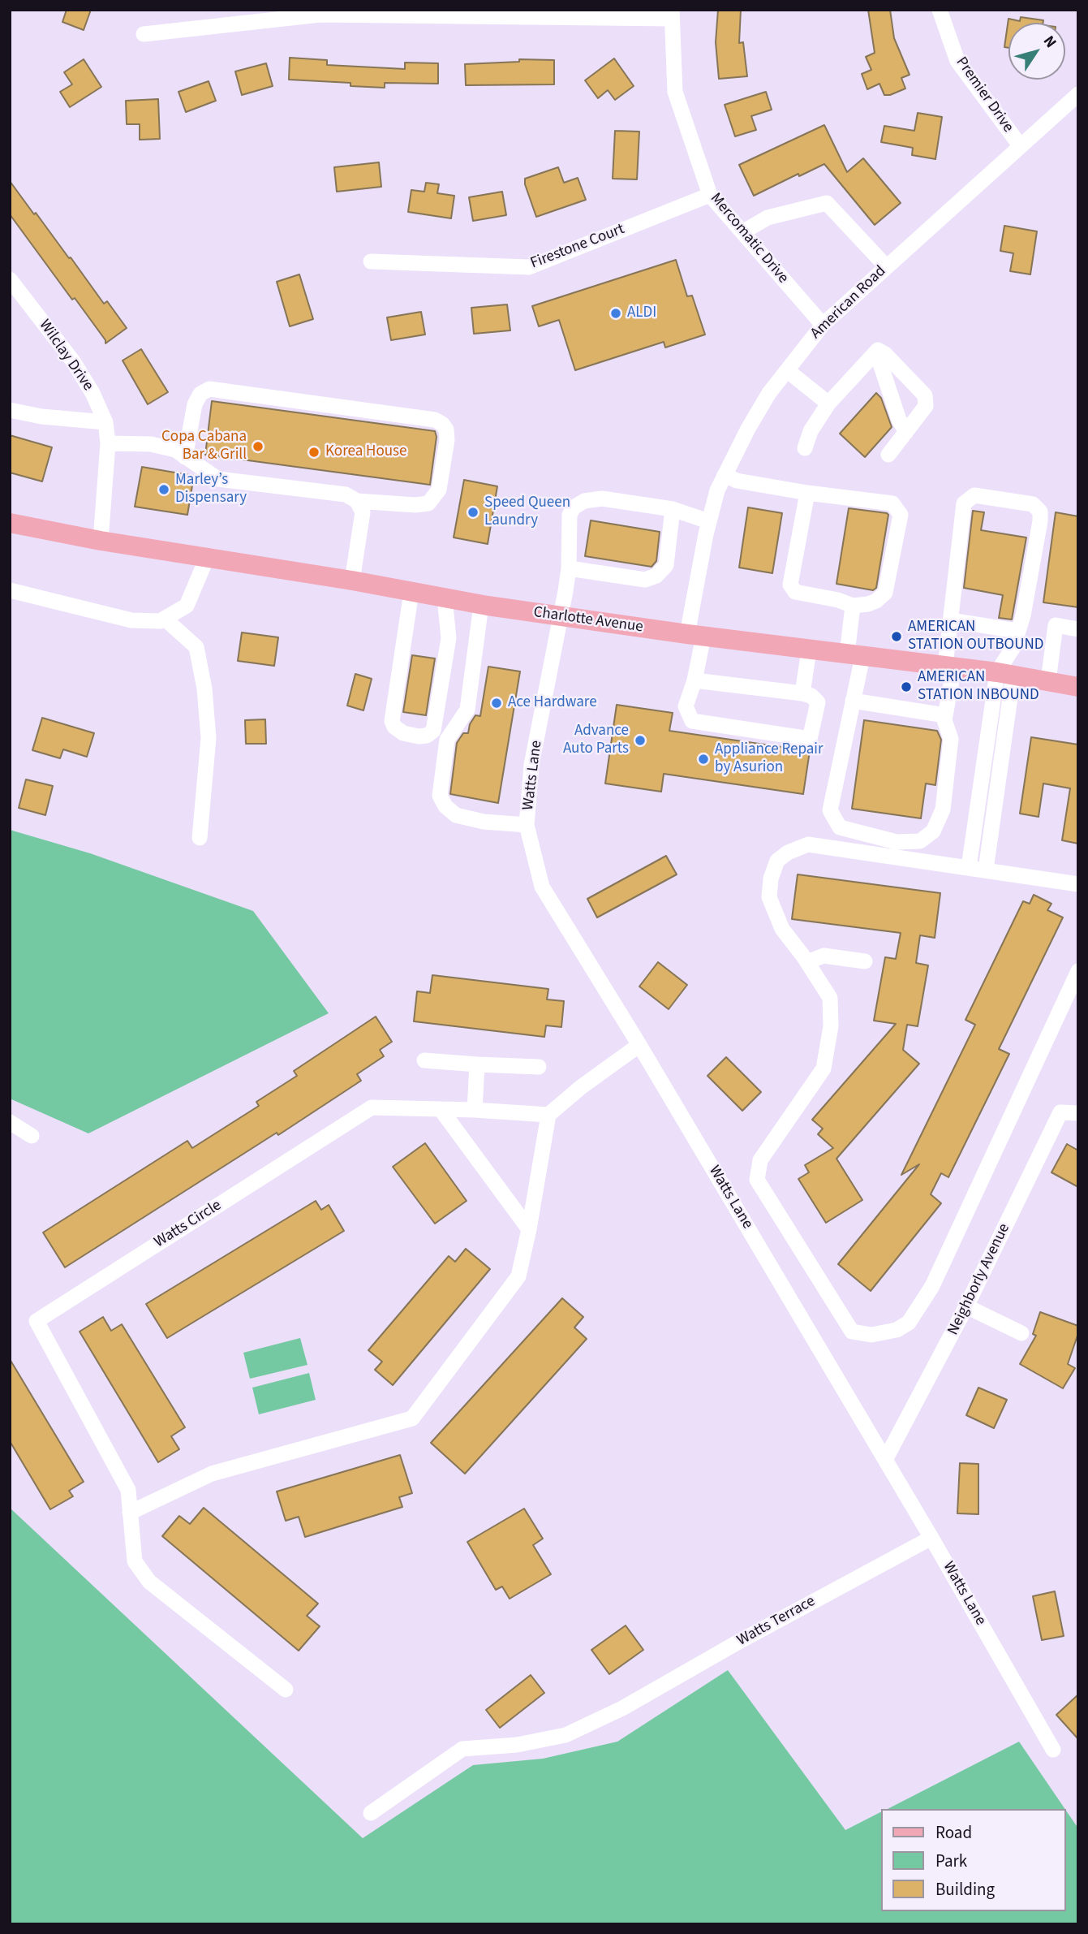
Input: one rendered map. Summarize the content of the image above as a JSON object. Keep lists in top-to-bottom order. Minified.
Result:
{"streets":{"main road":["Charlotte Avenue"],"street":["Premier Drive","Mercomatic Drive","Firestone Court","American Road","Wilclay Drive","Watts Lane","Watts Circle","Neighborly Avenue","Watts Terrace"]},"crossings":[["Premier Drive","American Road"],["Mercomatic Drive","Firestone Court"],["Mercomatic Drive","American Road"],["American Road","Charlotte Avenue"],["American Road","Watts Lane"],["Wilclay Drive","Charlotte Avenue"],["Charlotte Avenue","Watts Lane"],["Watts Lane","Neighborly Avenue"],["Watts Lane","Watts Terrace"]],"places":["ALDI","Copa Cabana Bar & Grill","Korea House","Marley’s Dispensary","Speed Queen Laundry","AMERICAN STATION OUTBOUND","AMERICAN STATION INBOUND","Ace Hardware","Advance Auto Parts","Appliance Repair by Asurion"],"legend":["Road","Park","Building"],"north":"top right"}
